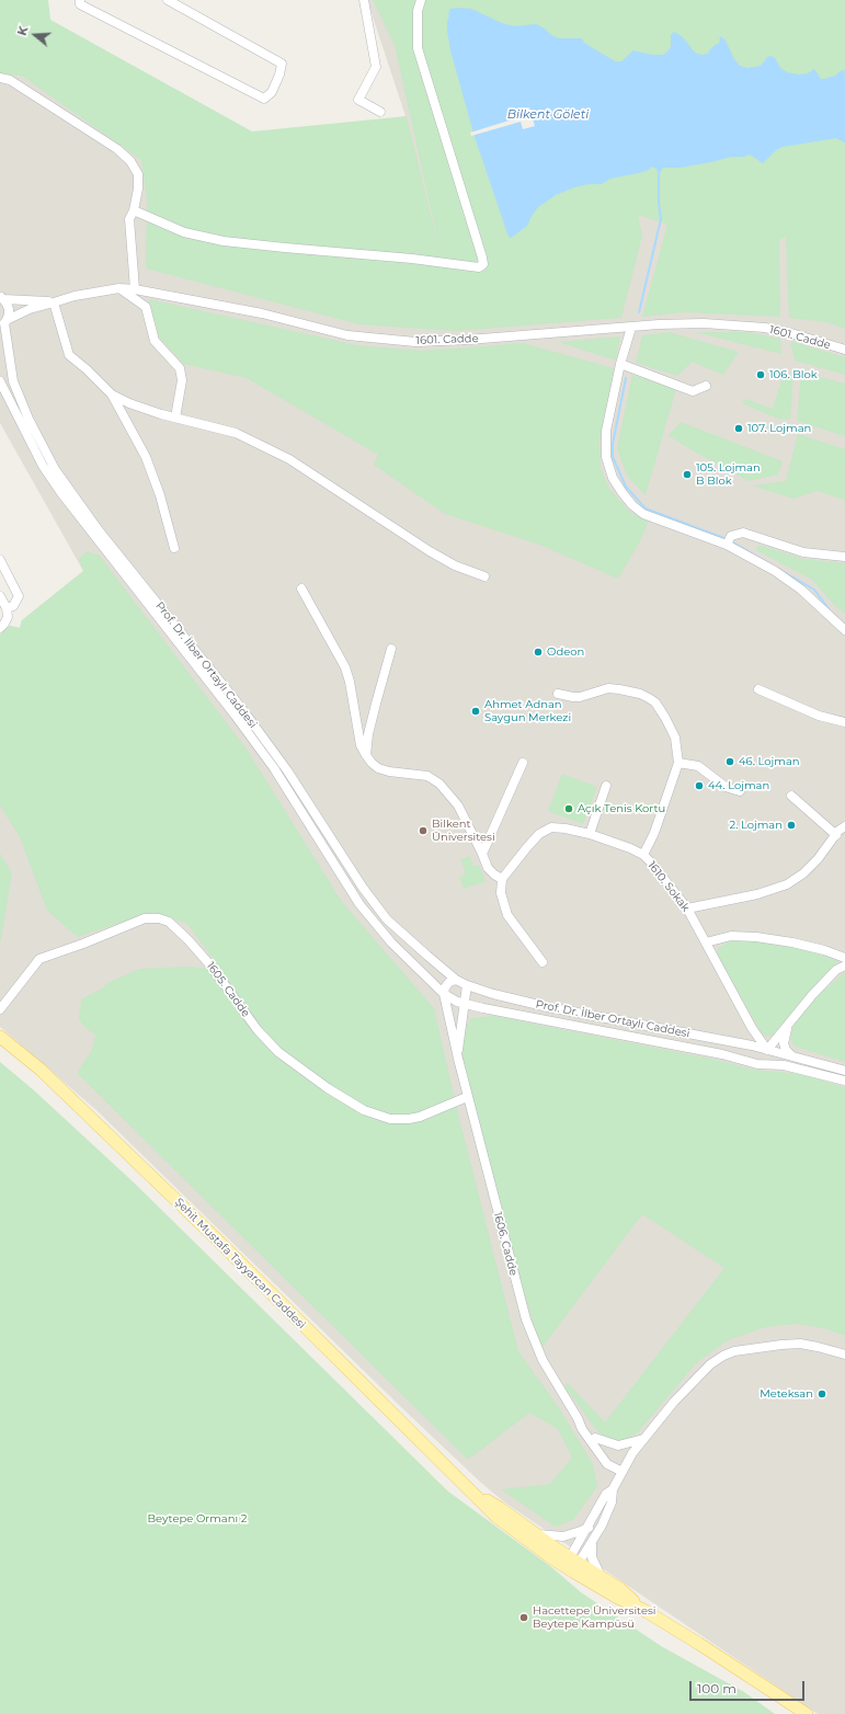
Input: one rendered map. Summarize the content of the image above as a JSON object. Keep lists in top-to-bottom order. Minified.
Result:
{"streets":{"main road":["Şehit Mustafa Tayyarcan Caddesi"],"street":["1601. Cadde","Prof. Dr. İlber Ortaylı Caddesi","1610. Sokak","1605. Cadde","1606. Cadde"]},"crossings":[["1601. Cadde","Prof. Dr. İlber Ortaylı Caddesi"],["Prof. Dr. İlber Ortaylı Caddesi","1610. Sokak"],["Prof. Dr. İlber Ortaylı Caddesi","1606. Cadde"],["1605. Cadde","1606. Cadde"]],"water":["Bilkent Göleti"],"parks":["Beytepe Ormanı 2"],"places":["106. Blok","107. Lojman","105. Lojman B Blok","Odeon","Ahmet Adnan Saygun Merkezi","46. Lojman","44. Lojman","Açık Tenis Kortu","2. Lojman","Bilkent Üniversitesi","Meteksan","Hacettepe Üniversitesi Beytepe Kampüsü"],"scale_bar":"100 m","north":"left"}
